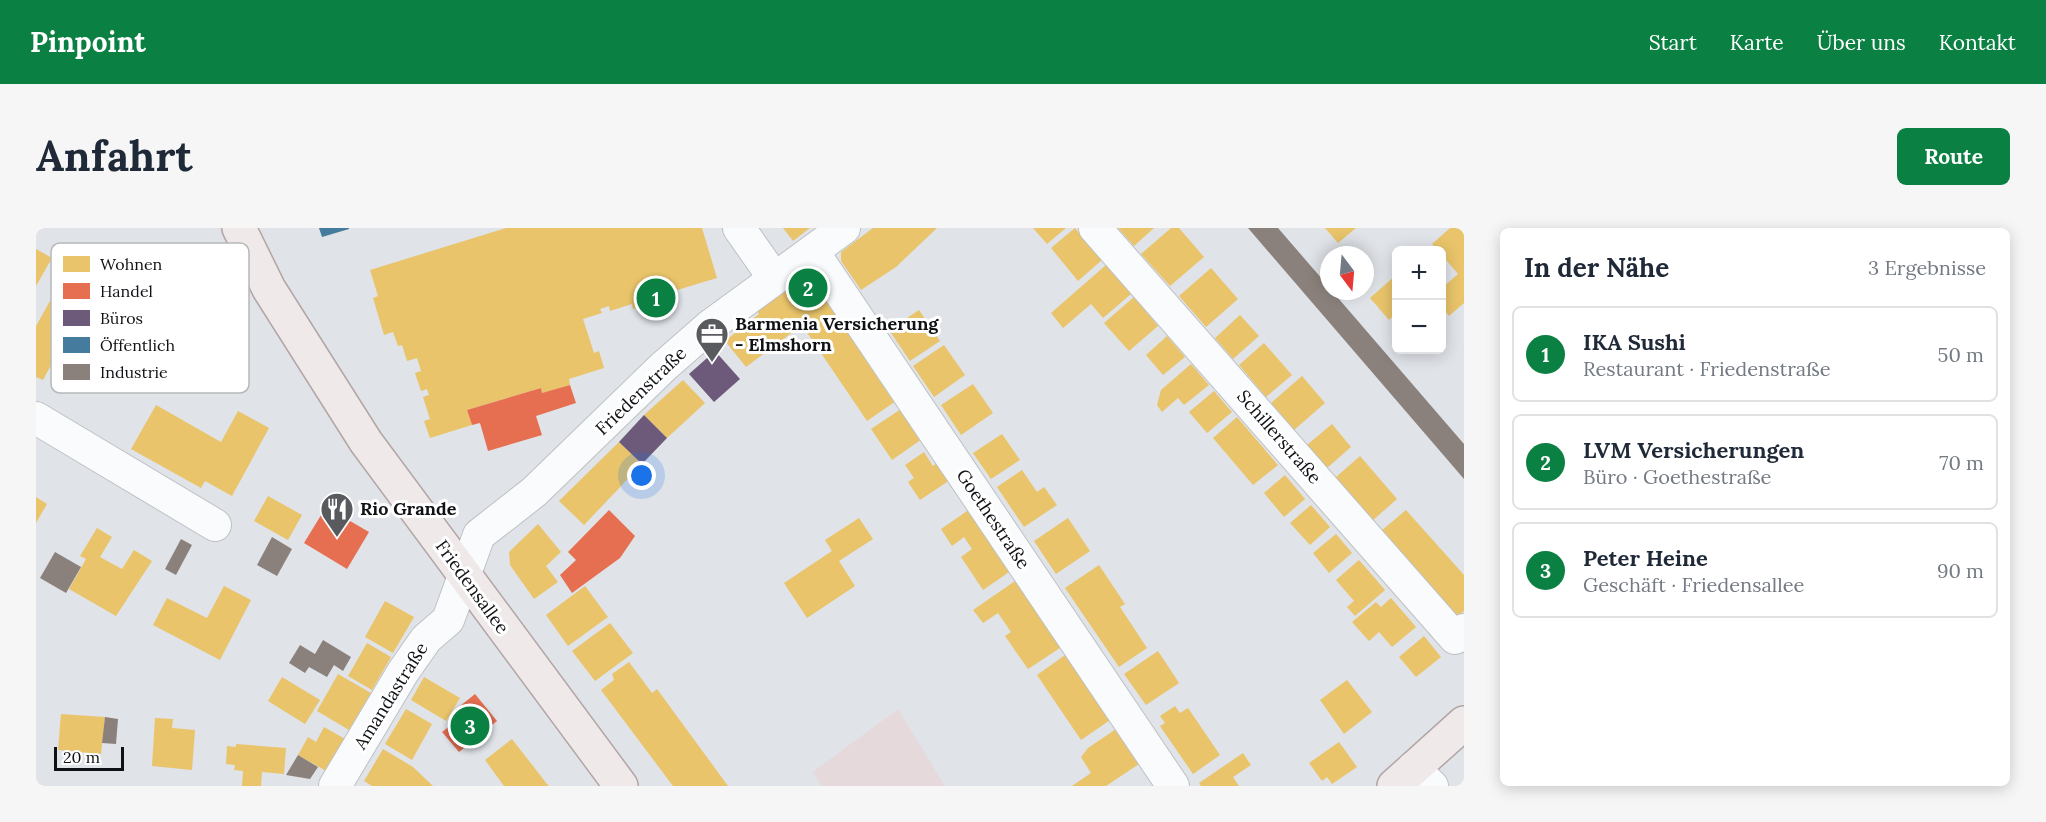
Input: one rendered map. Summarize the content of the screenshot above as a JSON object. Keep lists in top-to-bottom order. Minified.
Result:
{"streets":{"main road":["Friedensallee"],"street":["Friedenstraße","Schillerstraße","Goethestraße","Amandastraße"]},"crossings":[["Friedenstraße","Goethestraße"],["Friedenstraße","Friedensallee"],["Friedenstraße","Amandastraße"],["Friedensallee","Amandastraße"]],"places":{"office":["Barmenia Versicherung - Elmshorn"],"restaurant":["Rio Grande"]},"legend":["Wohnen","Handel","Büros","Öffentlich","Industrie"],"scale_bar":"20 m","north":"bottom","page":{"header":"Pinpoint","nav":["Start","Karte","Über uns","Kontakt"],"buttons":"Route","title":"Anfahrt","heading":["In der Nähe","3 Ergebnisse"],"map_buttons":["+","−"],"pins":["2","1","3"],"list":[{"mark":"1","name":"IKA Sushi","note":"Restaurant · Friedenstraße","value":"50 m"},{"mark":"2","name":"LVM Versicherungen","note":"Büro · Goethestraße","value":"70 m"},{"mark":"3","name":"Peter Heine","note":"Geschäft · Friedensallee","value":"90 m"}],"scale":"20 m"}}
